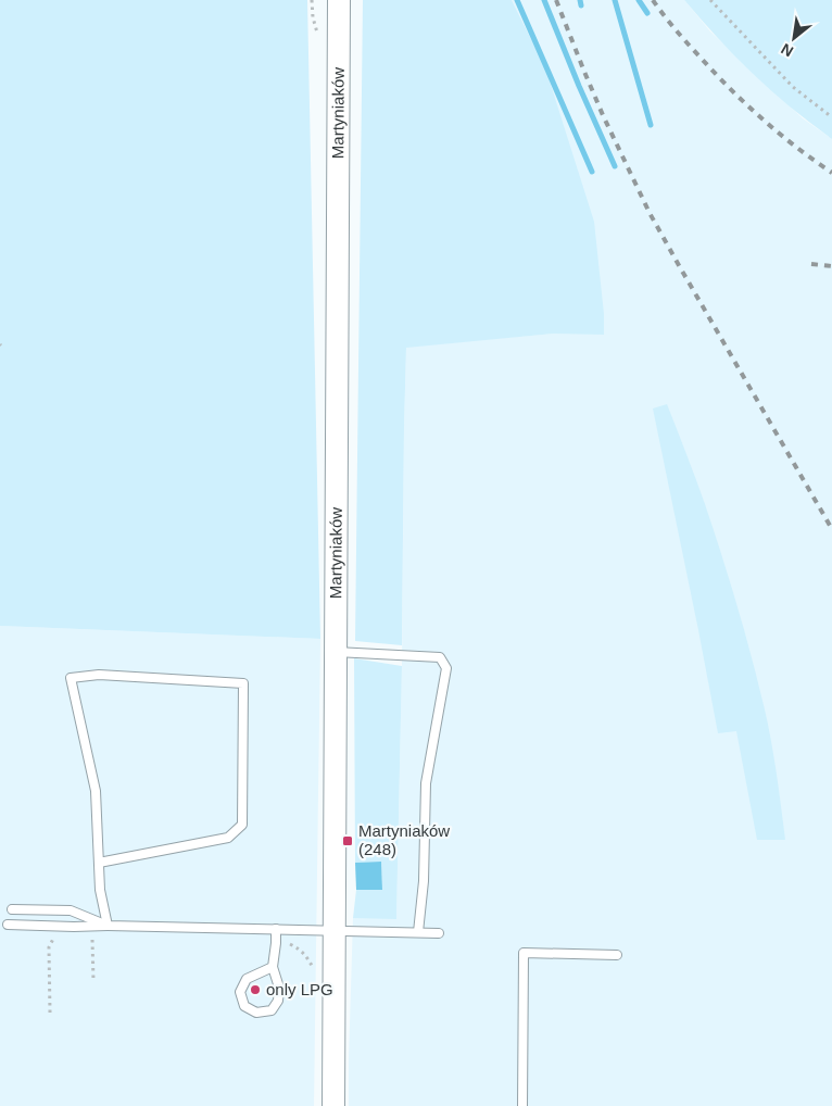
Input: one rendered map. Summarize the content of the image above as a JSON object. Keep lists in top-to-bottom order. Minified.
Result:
{"streets":{"main road":["Martyniaków"]},"places":{"transit":["Martyniaków (248)"],"other":["only LPG"]},"north":"bottom left"}
